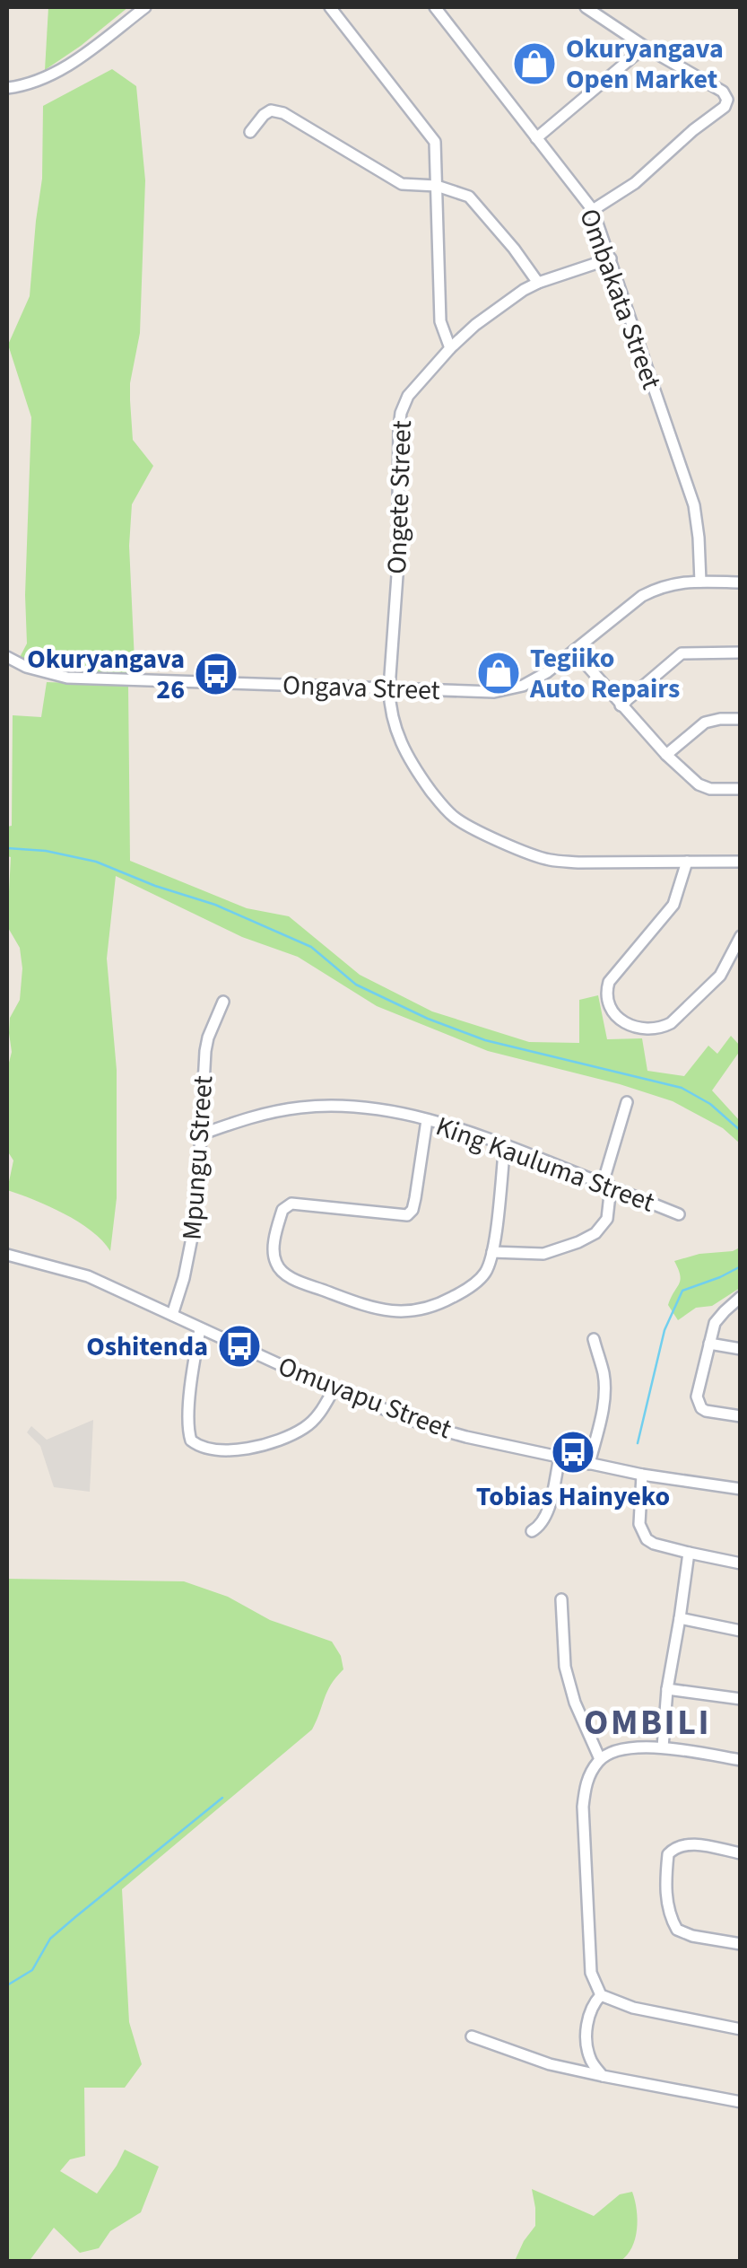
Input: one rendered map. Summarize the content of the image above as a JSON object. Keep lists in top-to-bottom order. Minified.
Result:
{"streets":{"street":["Ombakata Street","Ongete Street","Ongava Street","Mpungu Street","King Kauluma Street","Omuvapu Street"]},"crossings":[["Ombakata Street","Ongete Street"],["Ombakata Street","Ongava Street"],["Ongete Street","Ongava Street"],["Mpungu Street","King Kauluma Street"],["Mpungu Street","Omuvapu Street"]],"districts":["OMBILI"],"places":{"shop":["Okuryangava Open Market","Tegiiko Auto Repairs"],"bus stop":["Okuryangava 26","Oshitenda","Tobias Hainyeko"]}}
